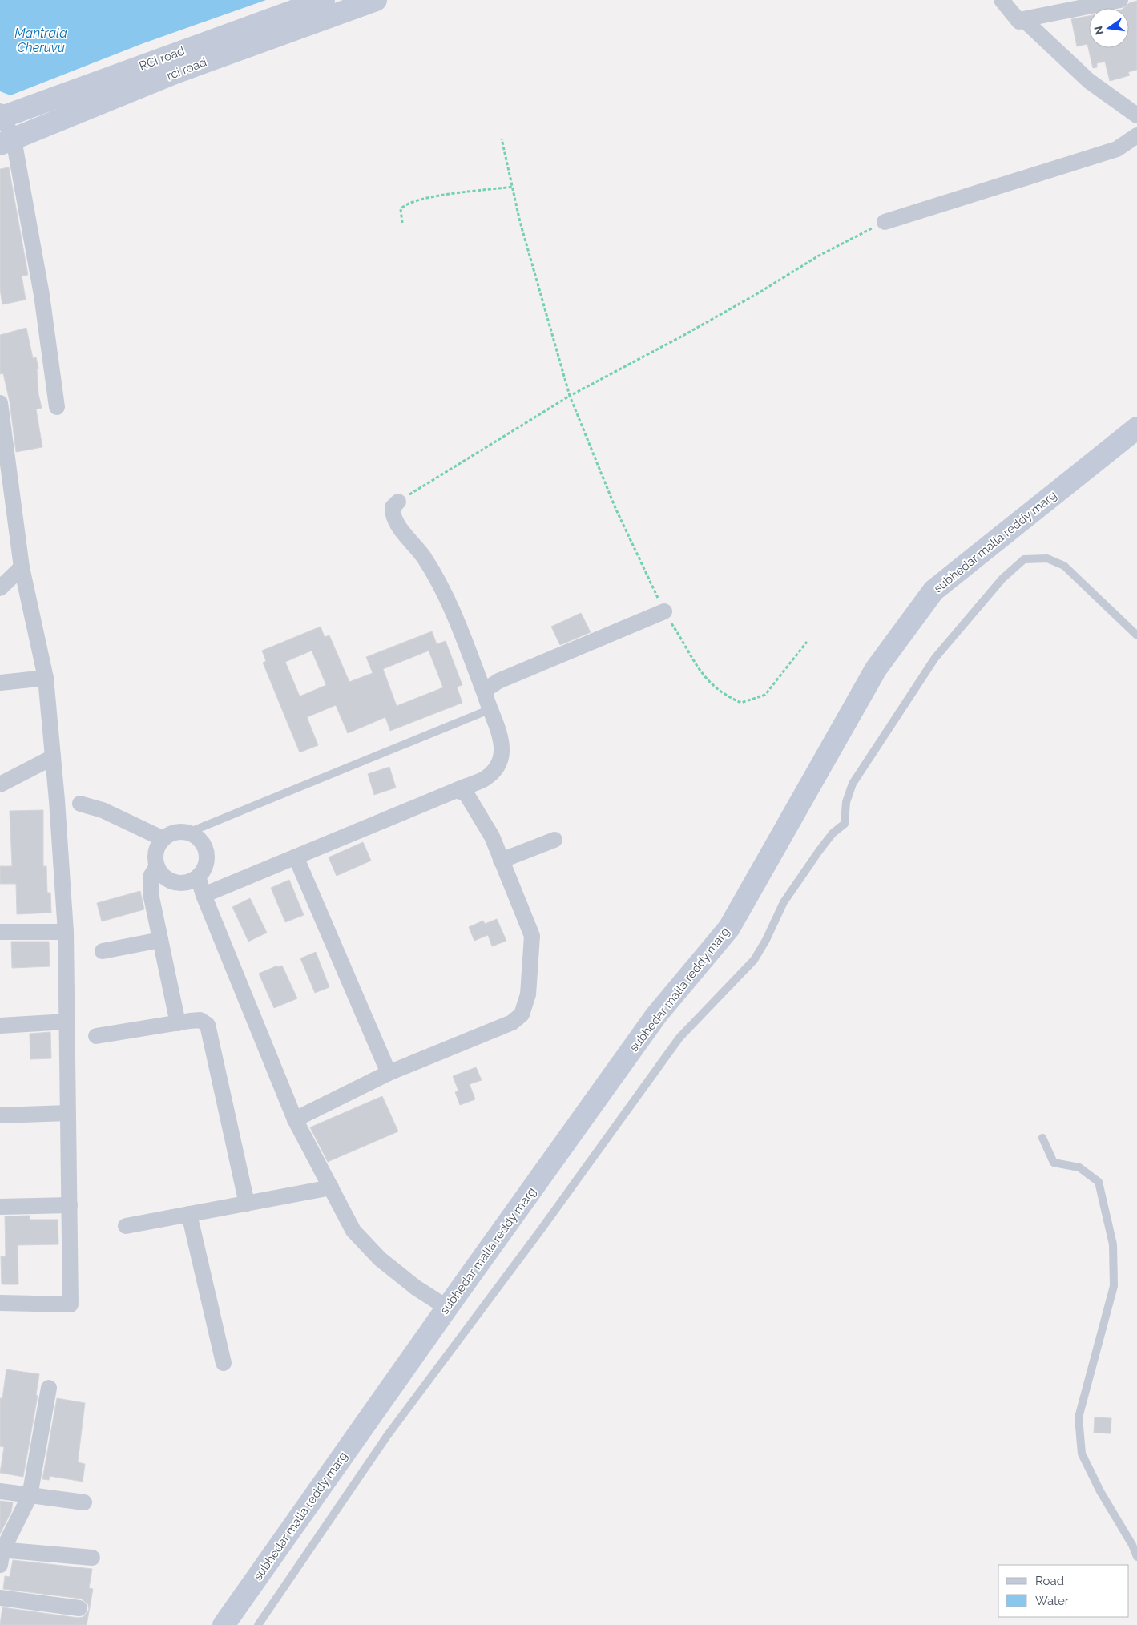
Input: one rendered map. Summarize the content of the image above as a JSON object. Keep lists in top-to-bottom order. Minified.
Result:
{"streets":{"main road":["RCI road","rci road","subhedar malla reddy marg"]},"water":["Mantrala Cheruvu"],"legend":["Road","Water"],"north":"left"}
